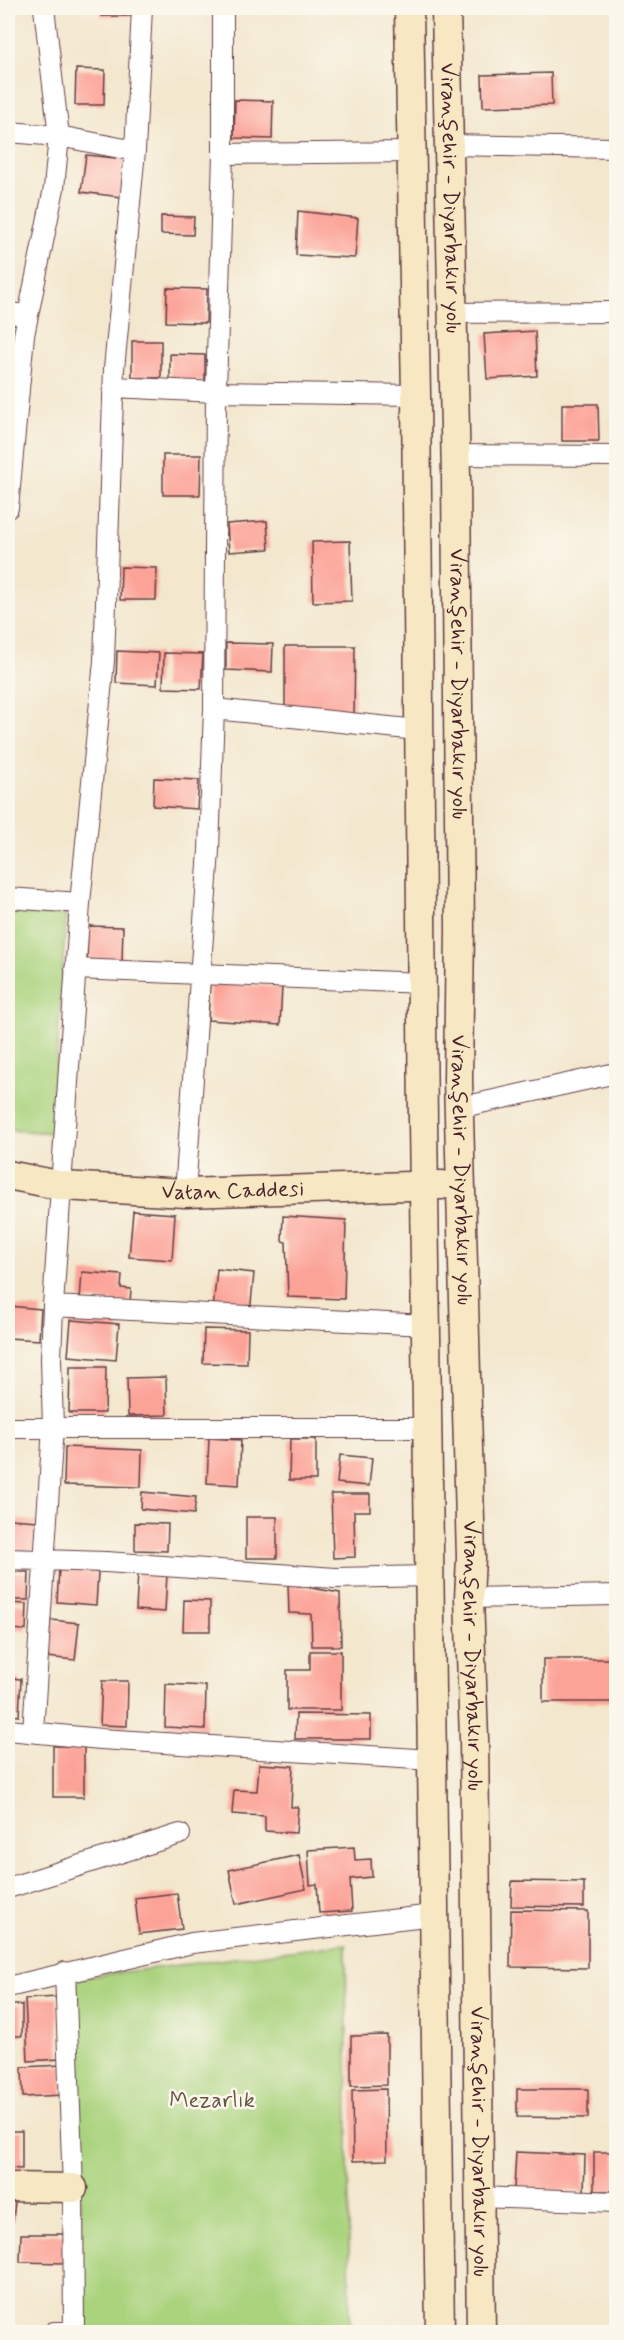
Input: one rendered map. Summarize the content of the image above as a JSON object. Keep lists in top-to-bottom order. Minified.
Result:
{"streets":{"main road":["Viranşehir - Diyarbakır yolu","Vatan Caddesi"]},"crossings":[["Viranşehir - Diyarbakır yolu","Vatan Caddesi"]],"parks":["Mezarlık"]}
